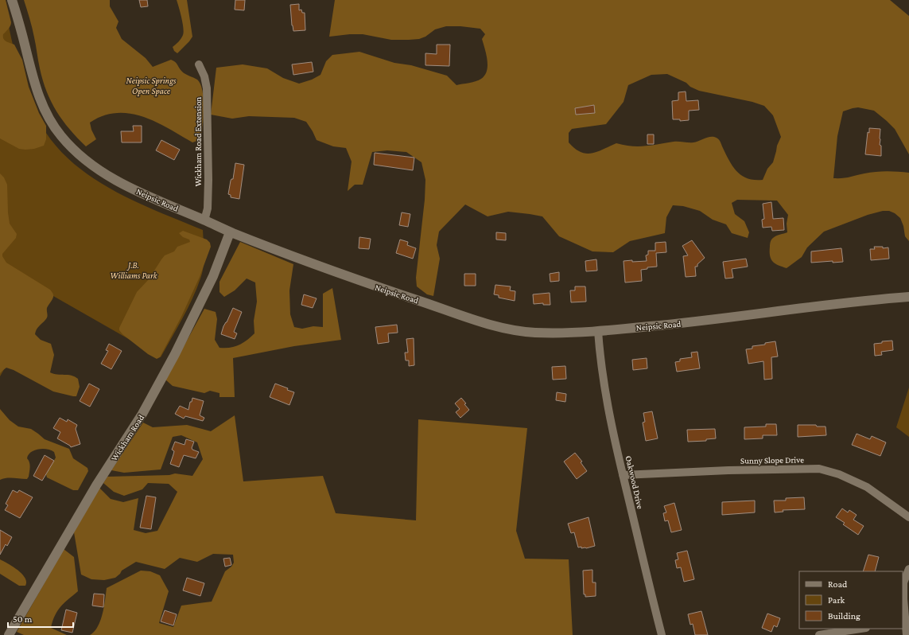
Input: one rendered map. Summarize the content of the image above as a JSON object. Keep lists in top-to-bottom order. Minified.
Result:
{"streets":{"street":["Wickham Road Extension","Neipsic Road","Wickham Road","Sunny Slope Drive","Oakwood Drive"]},"crossings":[["Wickham Road Extension","Neipsic Road"],["Neipsic Road","Wickham Road"],["Neipsic Road","Oakwood Drive"],["Sunny Slope Drive","Oakwood Drive"]],"parks":["Neipsic Springs Open Space","J.B. Williams Park"],"legend":["Road","Park","Building"],"scale_bar":"50 m"}
